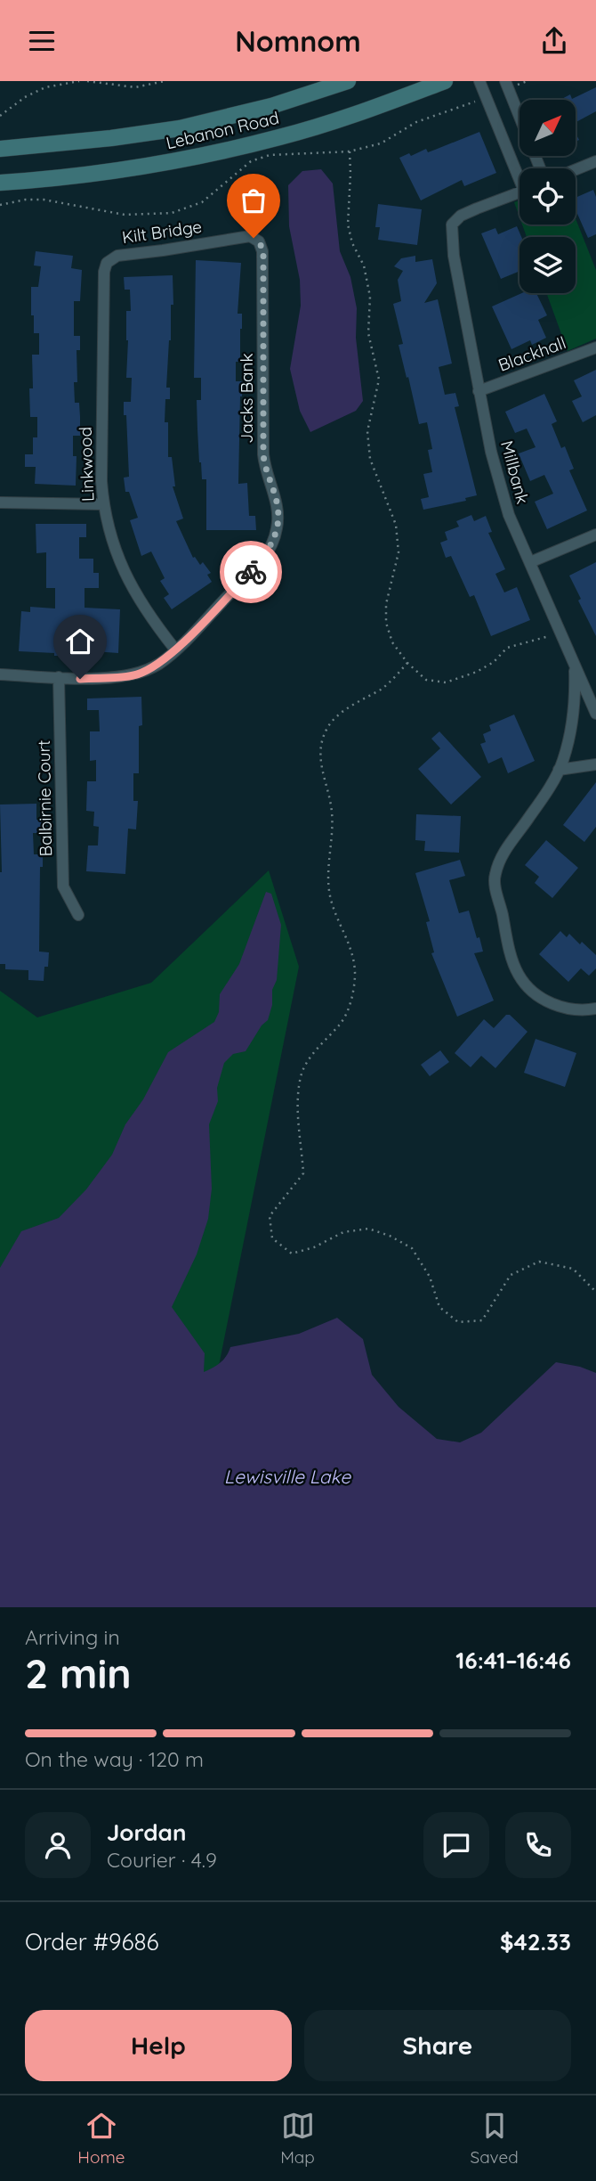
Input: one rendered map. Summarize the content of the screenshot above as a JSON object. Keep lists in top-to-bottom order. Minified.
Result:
{"streets":{"main road":["Lebanon Road"],"street":["Kilt Bridge","Blackhall","Jacks Bank","Linkwood","Millbank","Balbirnie Court"]},"crossings":[["Kilt Bridge","Jacks Bank"],["Kilt Bridge","Linkwood"],["Blackhall","Millbank"],["Jacks Bank","Linkwood"]],"water":["Lewisville Lake"],"north":"top right","page":{"header":"Nomnom","heading":["2 min","Arriving in","16:41–16:46"],"panel":["Jordan","Courier · 4.9","Order #9686","$42.33"],"bar":"On the way · 120 m","buttons":["Help","Share"],"tabs":["Home","Map","Saved"]}}
